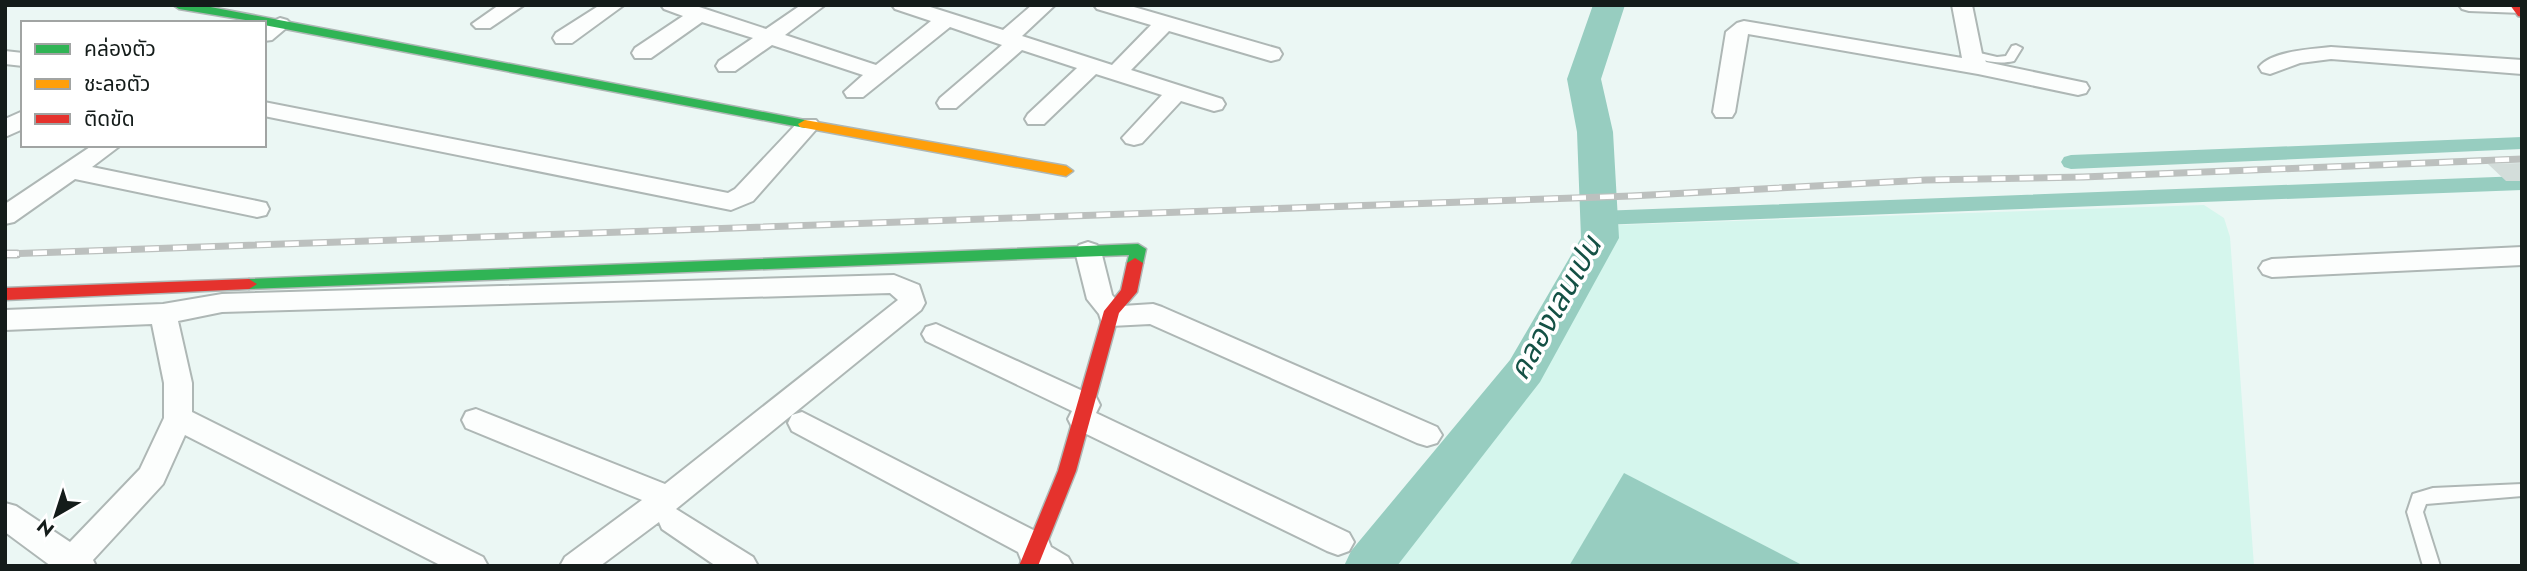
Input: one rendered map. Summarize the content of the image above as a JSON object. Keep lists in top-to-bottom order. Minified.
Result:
{"water":["คลองเลนเปน"],"legend":["คล่องตัว","ชะลอตัว","ติดขัด"],"north":"bottom left"}
